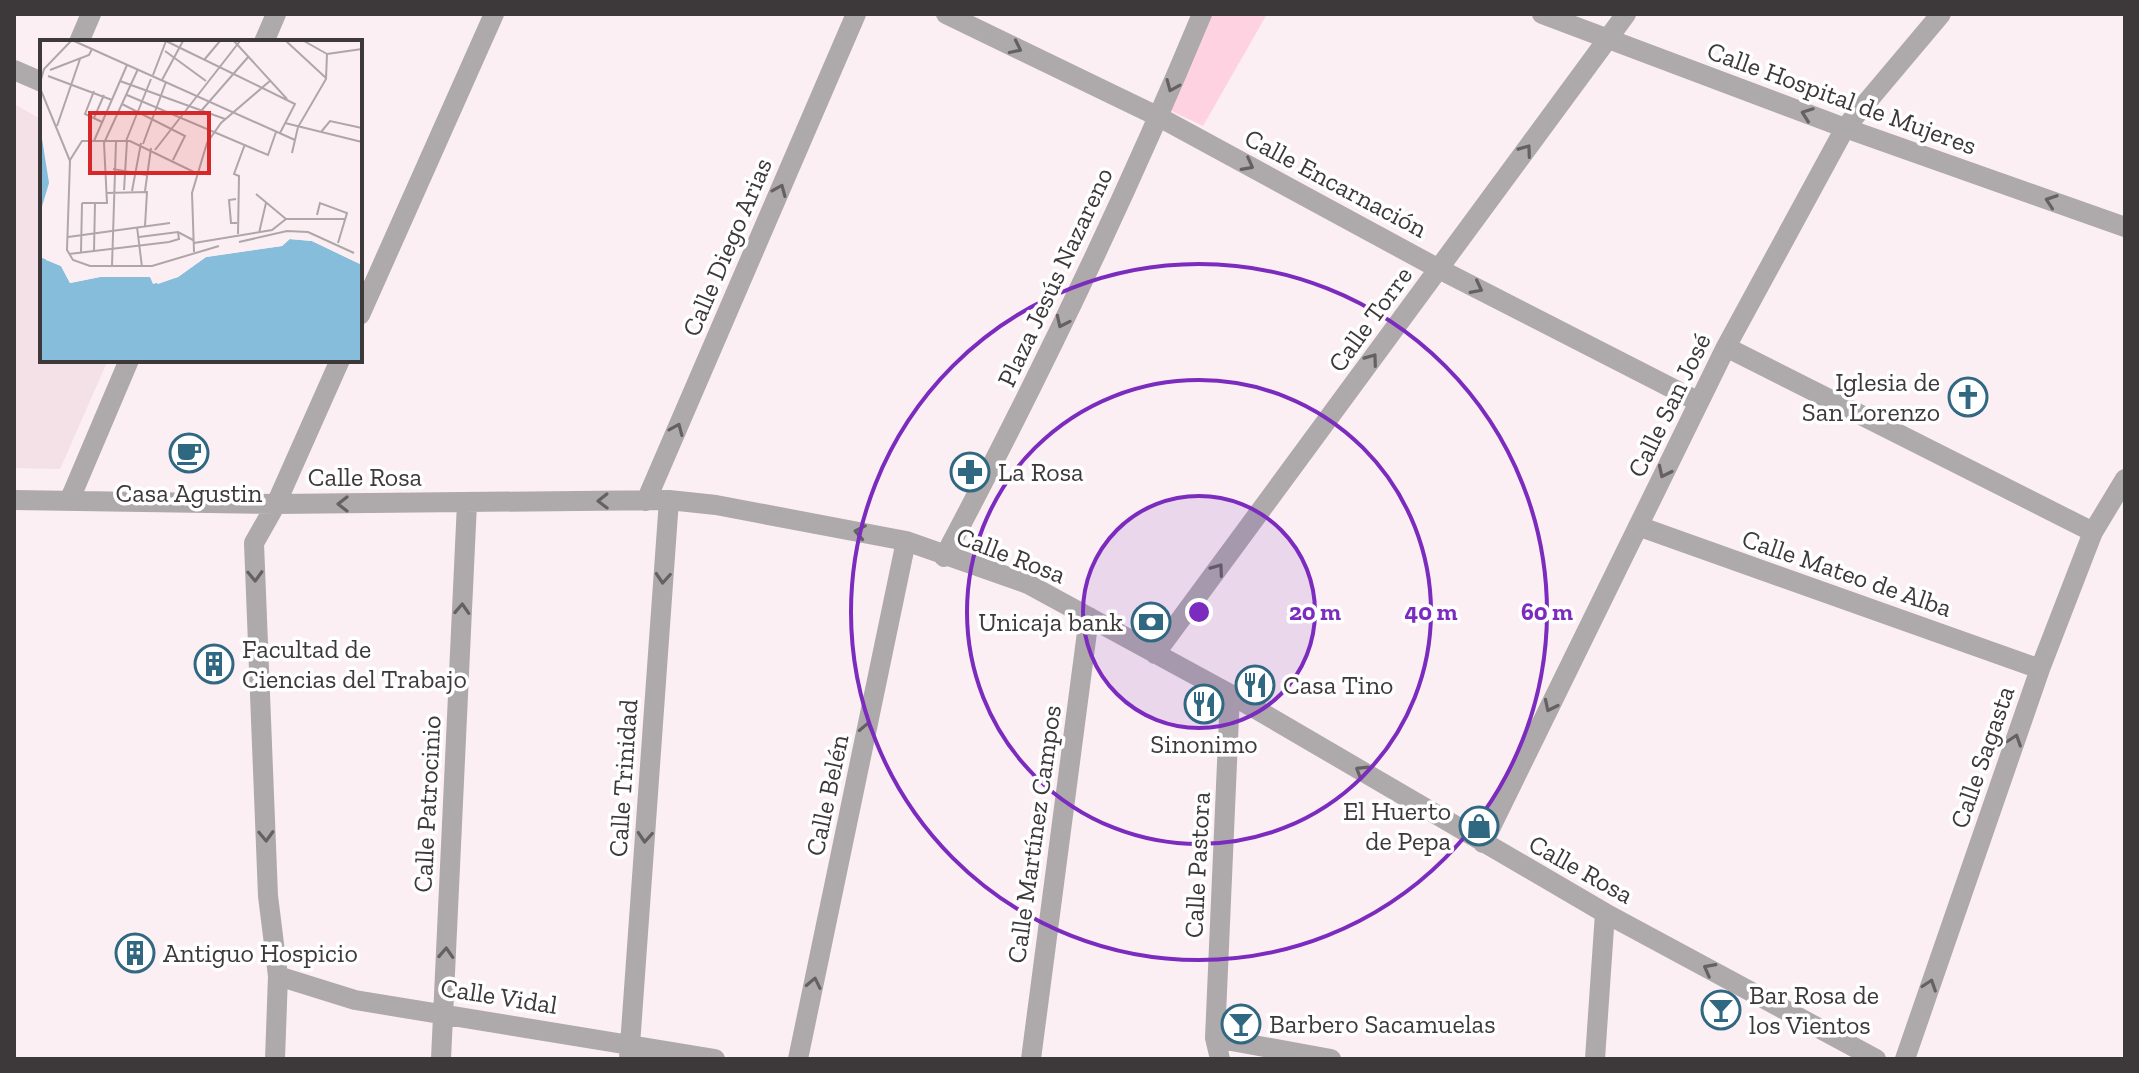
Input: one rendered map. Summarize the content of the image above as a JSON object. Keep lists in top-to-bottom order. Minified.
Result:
{"streets":{"street":["Calle Hospital de Mujeres","Calle Encarnación","Calle Diego Arias","Plaza Jesús Nazareno","Calle Torre","Calle San José","Calle Rosa","Calle Mateo de Alba","Calle Sagasta","Calle Trinidad","Calle Belén","Calle Patrocinio","Calle Martínez Campos","Calle Pastora","Calle Vidal"]},"crossings":[["Calle Hospital de Mujeres","Calle Torre"],["Calle Hospital de Mujeres","Calle San José"],["Calle Encarnación","Plaza Jesús Nazareno"],["Calle Encarnación","Calle Torre"],["Calle Encarnación","Calle San José"],["Calle Diego Arias","Calle Rosa"],["Plaza Jesús Nazareno","Calle Rosa"],["Calle Torre","Calle Rosa"],["Calle San José","Calle Rosa"],["Calle San José","Calle Mateo de Alba"],["Calle Rosa","Calle Trinidad"],["Calle Rosa","Calle Belén"],["Calle Rosa","Calle Patrocinio"],["Calle Rosa","Calle Martínez Campos"],["Calle Rosa","Calle Pastora"],["Calle Mateo de Alba","Calle Sagasta"],["Calle Trinidad","Calle Vidal"],["Calle Patrocinio","Calle Vidal"]],"one_way":["Calle Hospital de Mujeres","Calle Encarnación","Calle Diego Arias","Plaza Jesús Nazareno","Calle Torre","Calle San José","Calle Rosa","Calle Sagasta","Calle Trinidad","Calle Belén","Calle Patrocinio"],"places":{"church":["Iglesia de San Lorenzo"],"cafe":["Casa Agustin"],"pharmacy":["La Rosa"],"bank":["Unicaja bank"],"building":["Facultad de Ciencias del Trabajo","Antiguo Hospicio"],"restaurant":["Casa Tino","Sinonimo"],"shop":["El Huerto de Pepa"],"bar":["Bar Rosa de los Vientos","Barbero Sacamuelas"]},"rings":["20 m","40 m","60 m"]}
